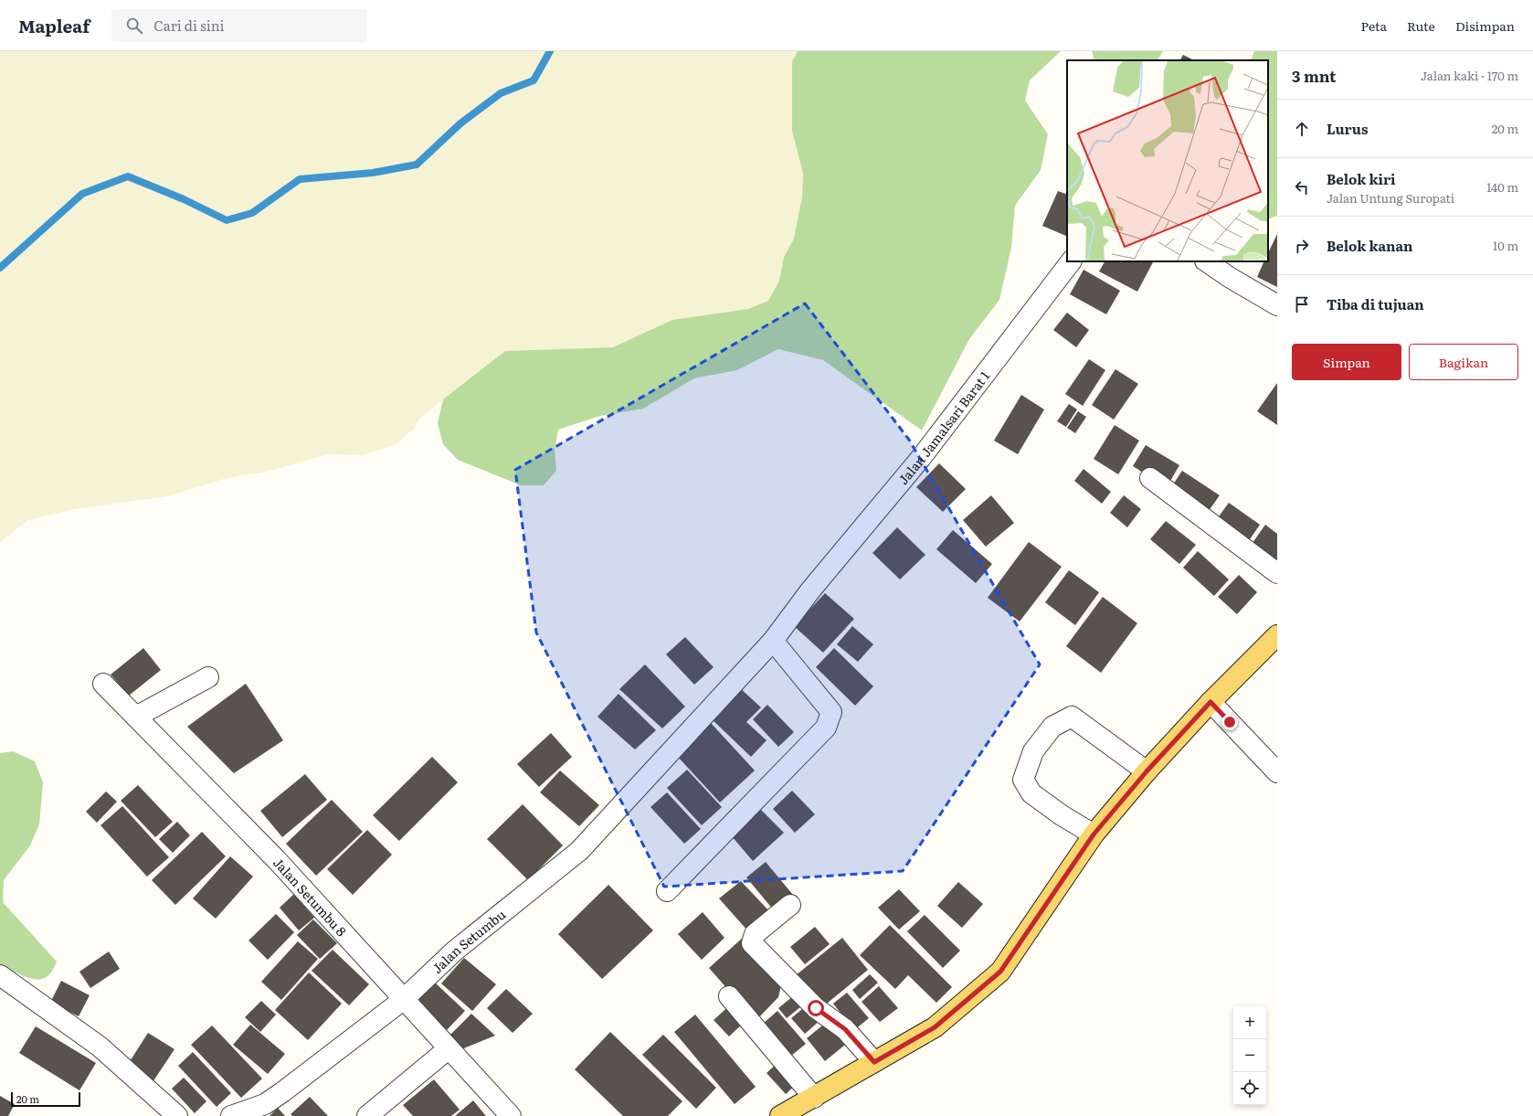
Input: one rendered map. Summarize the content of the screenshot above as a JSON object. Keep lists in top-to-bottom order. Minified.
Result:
{"streets":{"street":["Jalan Jamalsari Barat 1","Jalan Setumbu 8","Jalan Setumbu"]},"crossings":[["Jalan Jamalsari Barat 1","Jalan Setumbu"],["Jalan Setumbu 8","Jalan Setumbu"]],"scale_bar":"20 m","page":{"header":"Mapleaf","search":"Cari di sini","nav":["Peta","Rute","Disimpan"],"heading":["3 mnt","Jalan kaki · 170 m"],"list":[["Lurus","20 m"],["Belok kiri","Jalan Untung Suropati","140 m"],["Belok kanan","10 m"],"Tiba di tujuan"],"buttons":["Simpan","Bagikan"],"map_buttons":["+","−"],"scale":"20 m"}}
